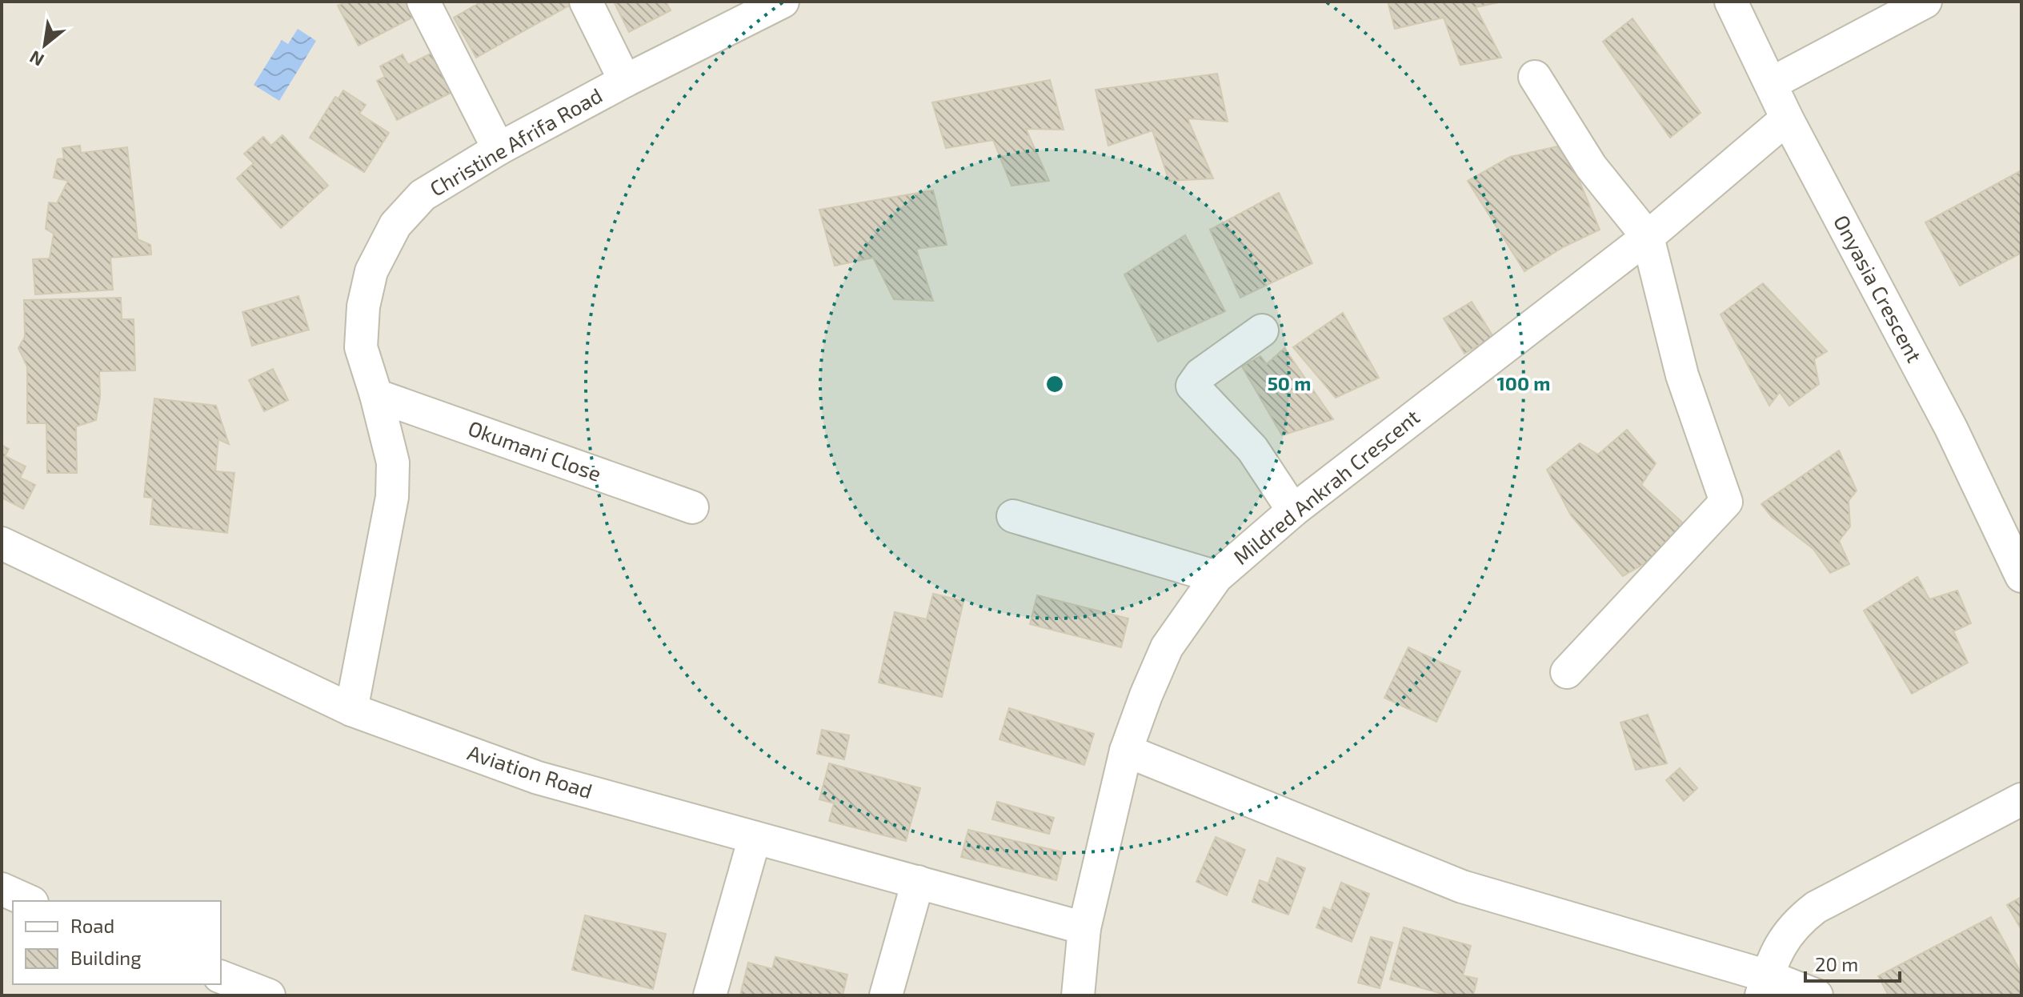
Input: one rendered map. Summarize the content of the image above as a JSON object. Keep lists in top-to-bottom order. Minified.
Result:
{"streets":{"street":["Christine Afrifa Road","Onyasia Crescent","Okumani Close","Mildred Ankrah Crescent","Aviation Road"]},"crossings":[["Christine Afrifa Road","Okumani Close"],["Christine Afrifa Road","Aviation Road"],["Onyasia Crescent","Mildred Ankrah Crescent"],["Mildred Ankrah Crescent","Aviation Road"]],"legend":["Road","Building"],"scale_bar":"20 m","north":"bottom left","rings":["50 m","100 m"]}
